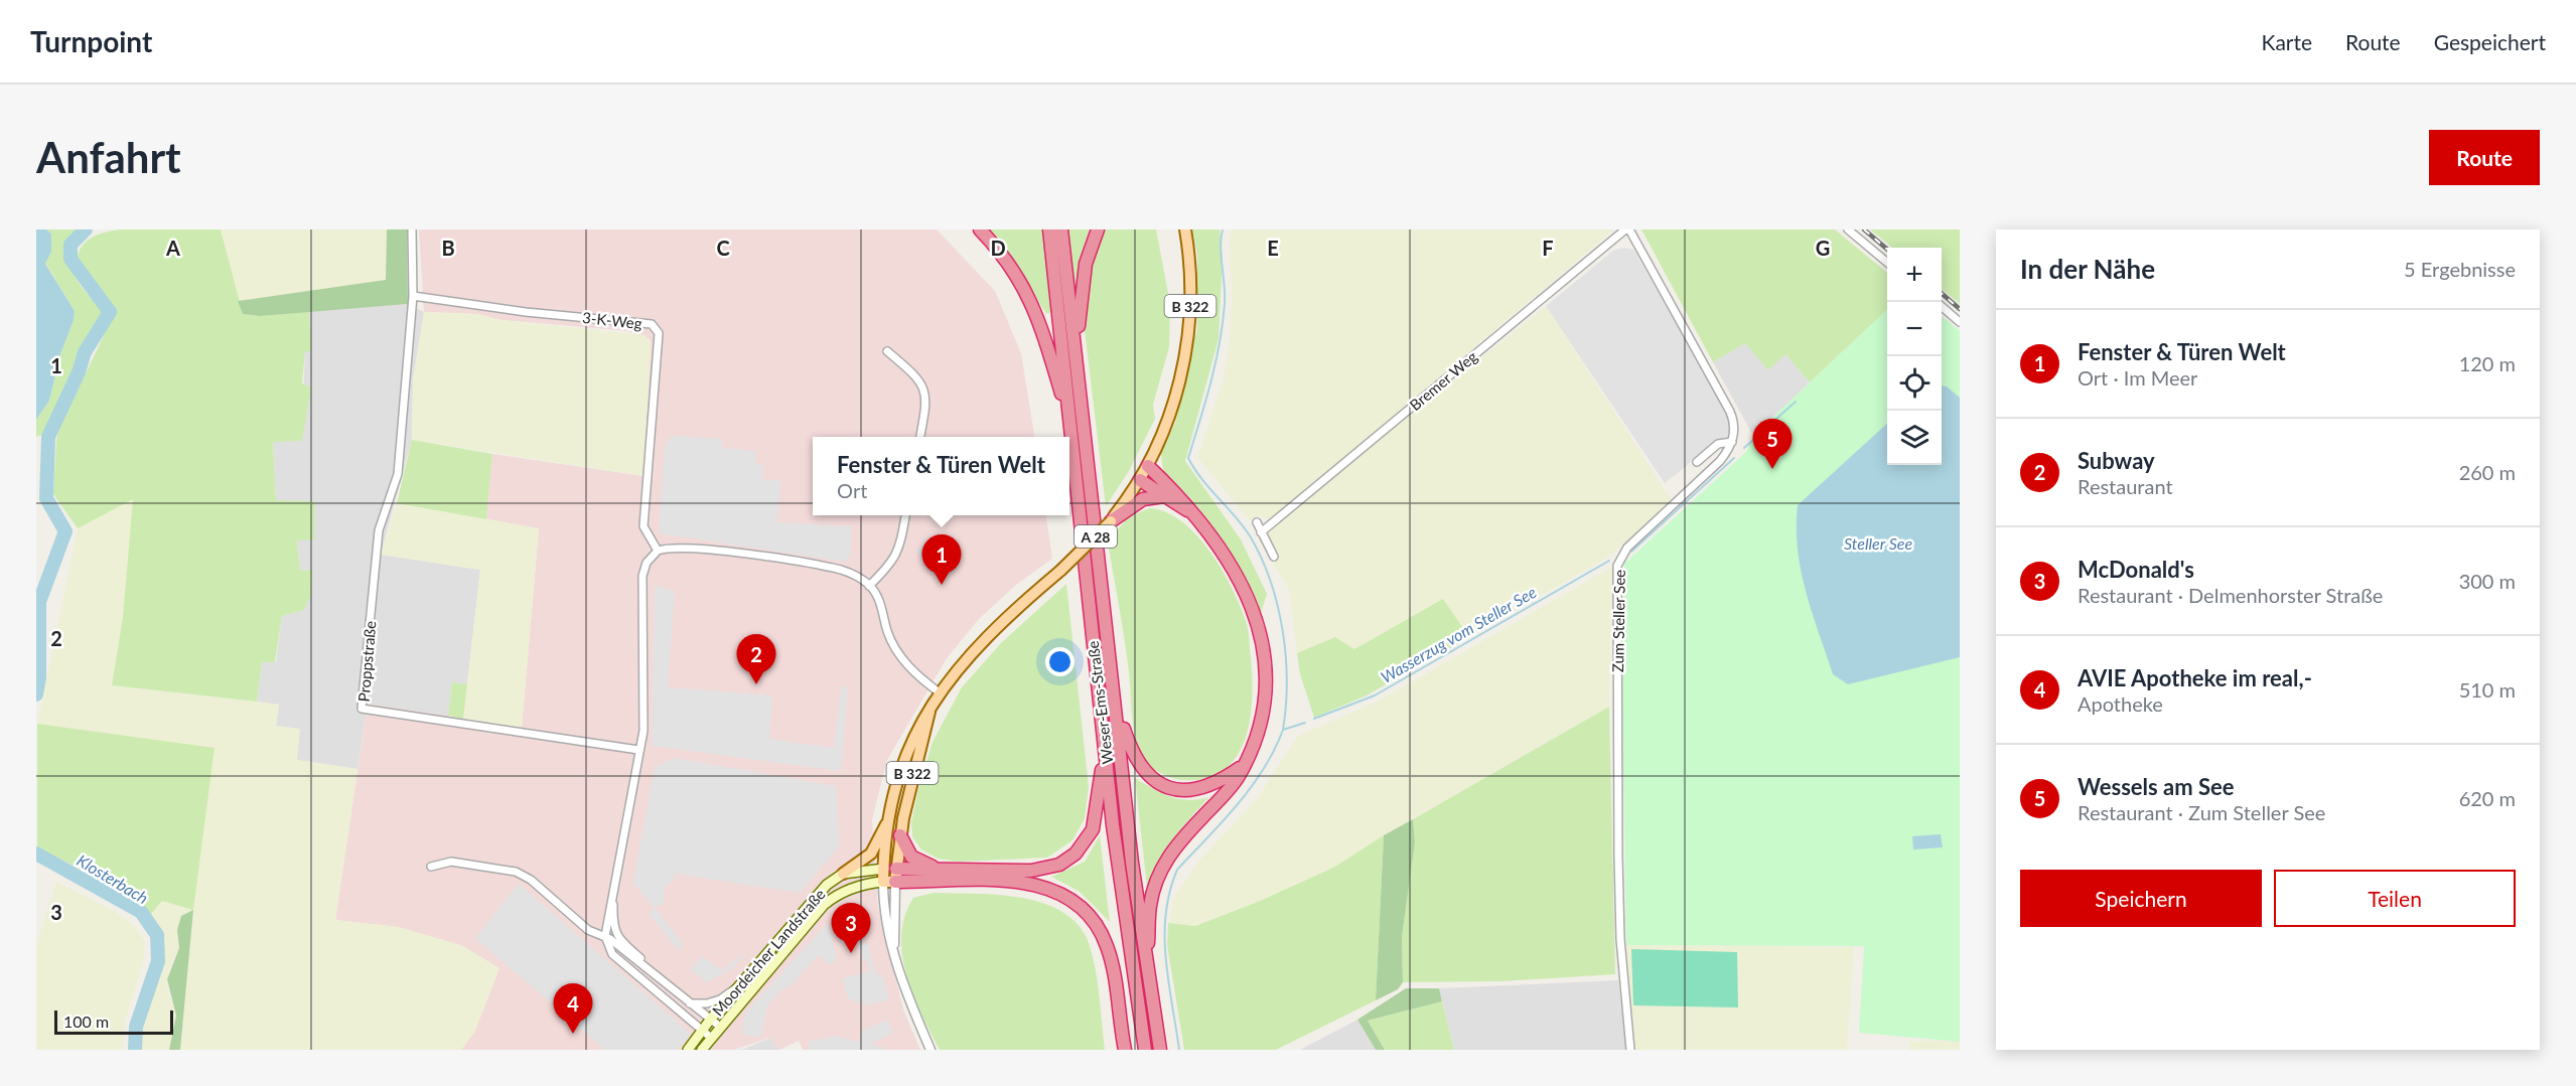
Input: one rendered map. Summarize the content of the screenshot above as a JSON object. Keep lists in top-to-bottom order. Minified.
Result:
{"streets":{"highway":["A 28","Weser-Ems-Straße"],"main road":["B 322","Moordeicher Landstraße"],"street":["3-K-Weg","Bremer Weg","Zum Steller See","Proppstraße"]},"crossings":[["B 322","Moordeicher Landstraße"],["3-K-Weg","Proppstraße"]],"water":["Steller See","Wasserzug vom Steller See","Klosterbach"],"scale_bar":"100 m","page":{"header":"Turnpoint","nav":["Karte","Route","Gespeichert"],"buttons":["Route",["Speichern","Teilen"]],"title":"Anfahrt","heading":["In der Nähe","5 Ergebnisse"],"map_buttons":["+","−"],"list":[{"mark":"1","name":"Fenster & Türen Welt","note":"Ort · Im Meer","value":"120 m"},{"mark":"2","name":"Subway","note":"Restaurant","value":"260 m"},{"mark":"3","name":"McDonald's","note":"Restaurant · Delmenhorster Straße","value":"300 m"},{"mark":"4","name":"AVIE Apotheke im real,-","note":"Apotheke","value":"510 m"},{"mark":"5","name":"Wessels am See","note":"Restaurant · Zum Steller See","value":"620 m"}],"pins":["5","1","2","3","4"],"popup":["Fenster & Türen Welt","Ort"],"scale":"100 m"},"grid":{"columns":["A","B","C","D","E","F","G"],"rows":["1","2","3"]}}
